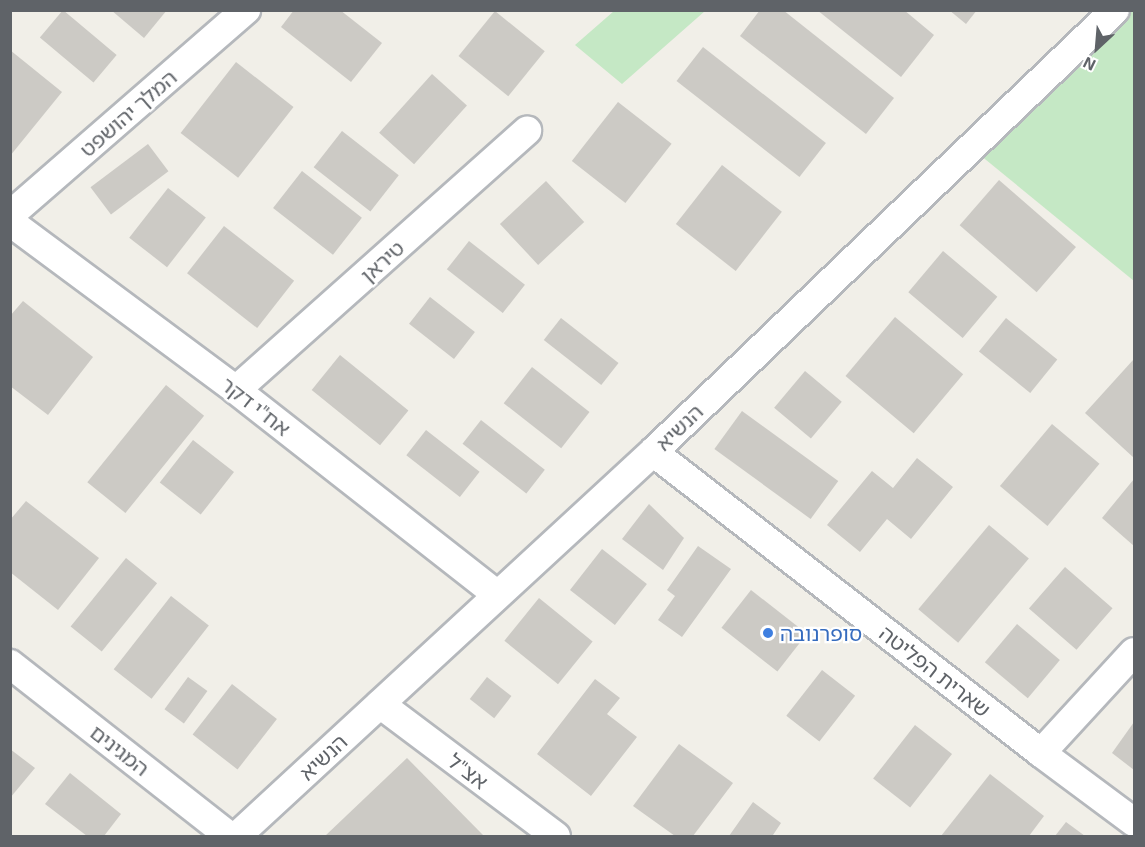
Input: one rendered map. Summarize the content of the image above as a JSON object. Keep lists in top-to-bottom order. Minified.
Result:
{"streets":{"street":["המלך יהושפט","טיראן","אח\"י דקר","הנשיא","שארית הפליטה","המגינים","אצ\"ל"]},"crossings":[["טיראן","אח\"י דקר"],["אח\"י דקר","הנשיא"],["הנשיא","שארית הפליטה"],["הנשיא","אצ\"ל"]],"places":["סופרנובה"],"north":"bottom left"}
